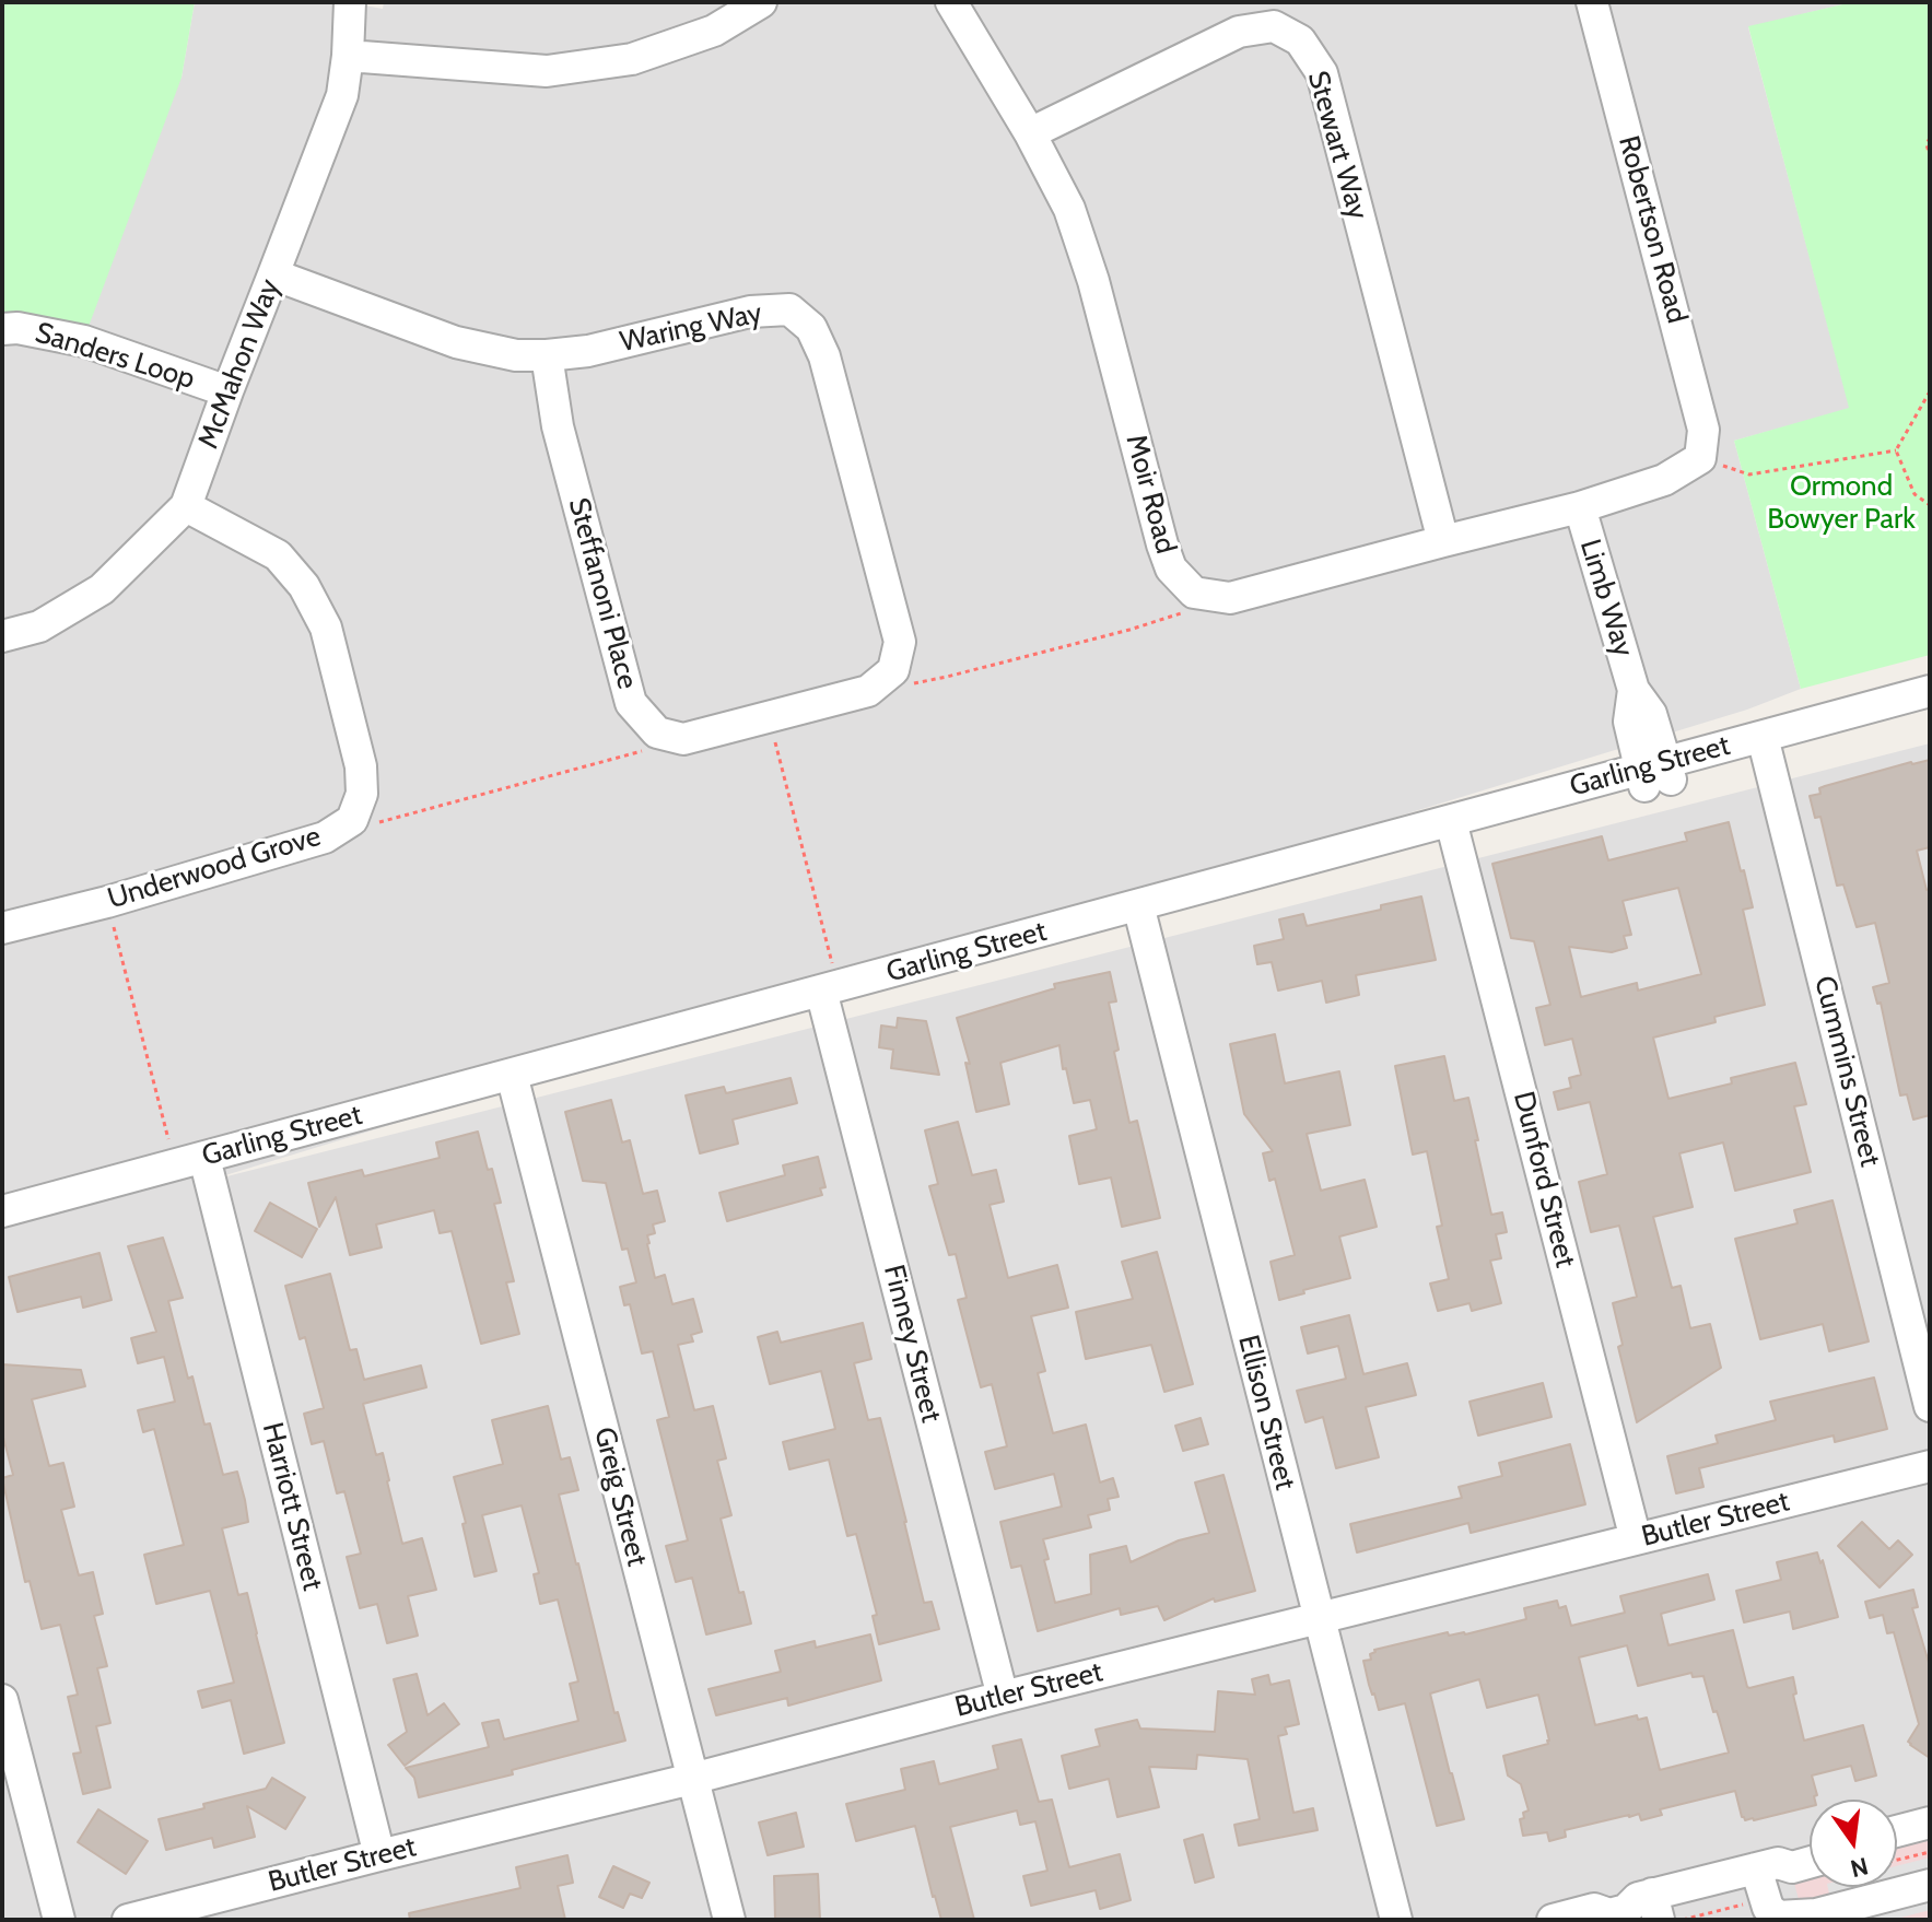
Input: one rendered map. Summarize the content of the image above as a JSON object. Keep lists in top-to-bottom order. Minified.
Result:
{"streets":{"street":["Stewart Way","Robertson Road","Waring Way","Sanders Loop","McMahon Way","Moir Road","Steffanoni Place","Limb Way","Garling Street","Underwood Grove","Cummins Street","Dunford Street","Finney Street","Ellison Street","Greig Street","Harriott Street","Butler Street"]},"crossings":[["Stewart Way","Moir Road"],["Robertson Road","Moir Road"],["Waring Way","McMahon Way"],["Waring Way","Steffanoni Place"],["Sanders Loop","McMahon Way"],["McMahon Way","Underwood Grove"],["Moir Road","Limb Way"],["Limb Way","Garling Street"],["Garling Street","Cummins Street"],["Garling Street","Dunford Street"],["Garling Street","Finney Street"],["Garling Street","Ellison Street"],["Garling Street","Greig Street"],["Garling Street","Harriott Street"],["Dunford Street","Butler Street"],["Finney Street","Butler Street"],["Ellison Street","Butler Street"],["Greig Street","Butler Street"],["Harriott Street","Butler Street"]],"parks":["Ormond Bowyer Park"],"north":"bottom"}
